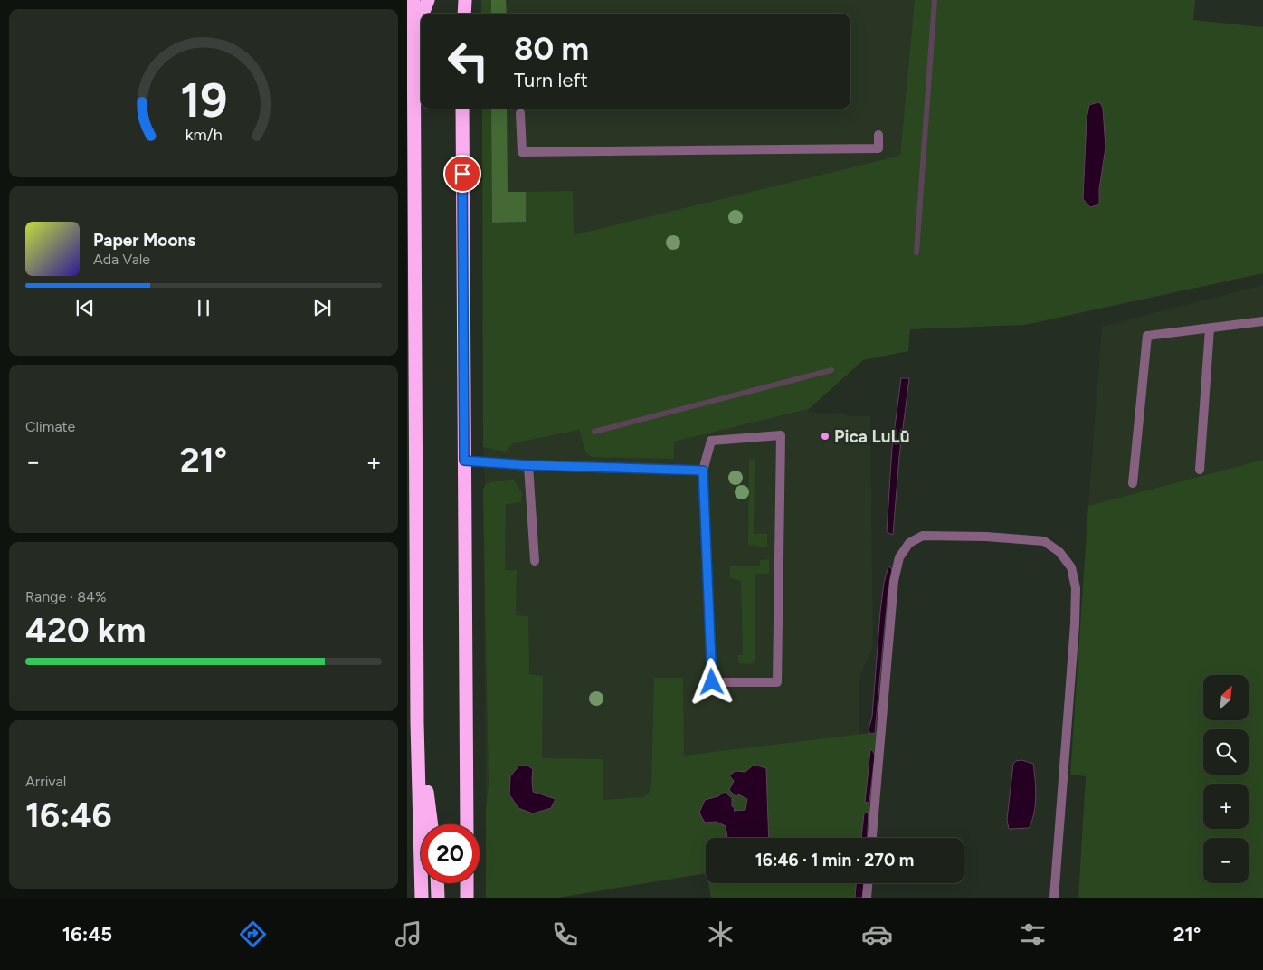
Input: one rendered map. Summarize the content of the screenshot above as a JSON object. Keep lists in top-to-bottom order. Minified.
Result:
{"places":["Pica LuLū"],"north":"top right","page":{"turn":["80 m","Turn left"],"song":["Paper Moons","Ada Vale"],"tile":["Climate",["Range · 84%","420 km"],["Arrival","16:46"]],"heat":["−","21°","+"],"map_buttons":["+","−"],"limit":"20","trip":"16:46 · 1 min · 270 m","tabs":["16:45","21°"],"gauge":["19","km/h"]}}
